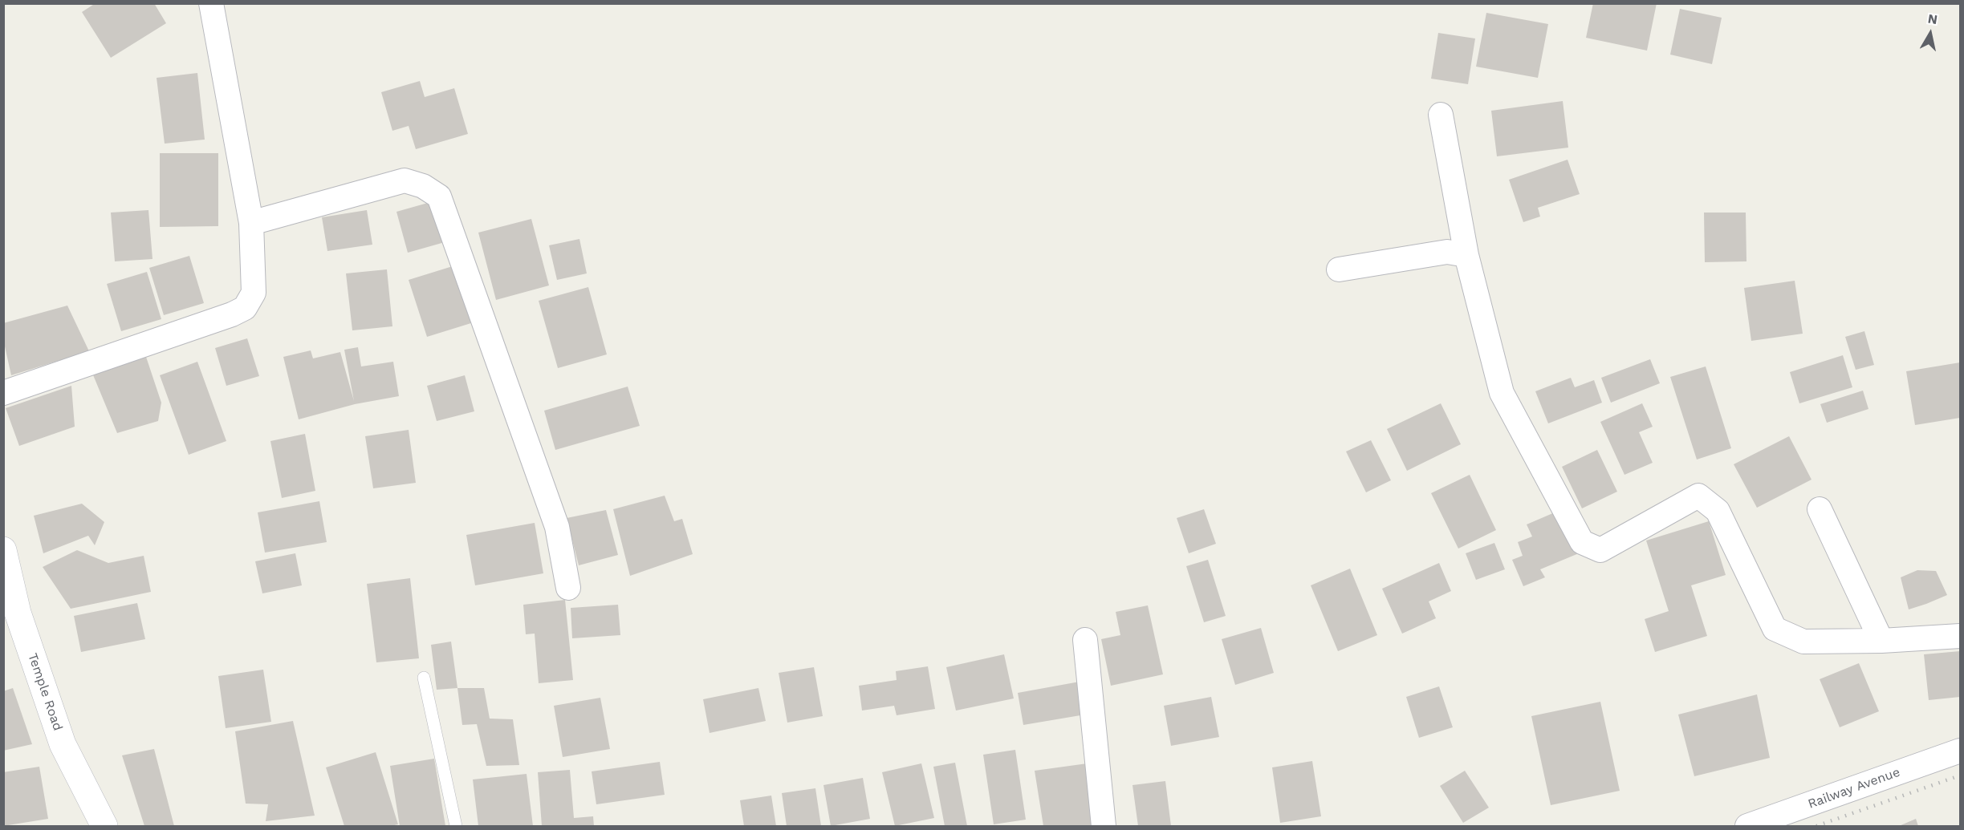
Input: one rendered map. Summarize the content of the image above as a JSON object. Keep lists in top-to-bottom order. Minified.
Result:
{"streets":{"street":["Temple Road","Railway Avenue"]},"north":"top"}
